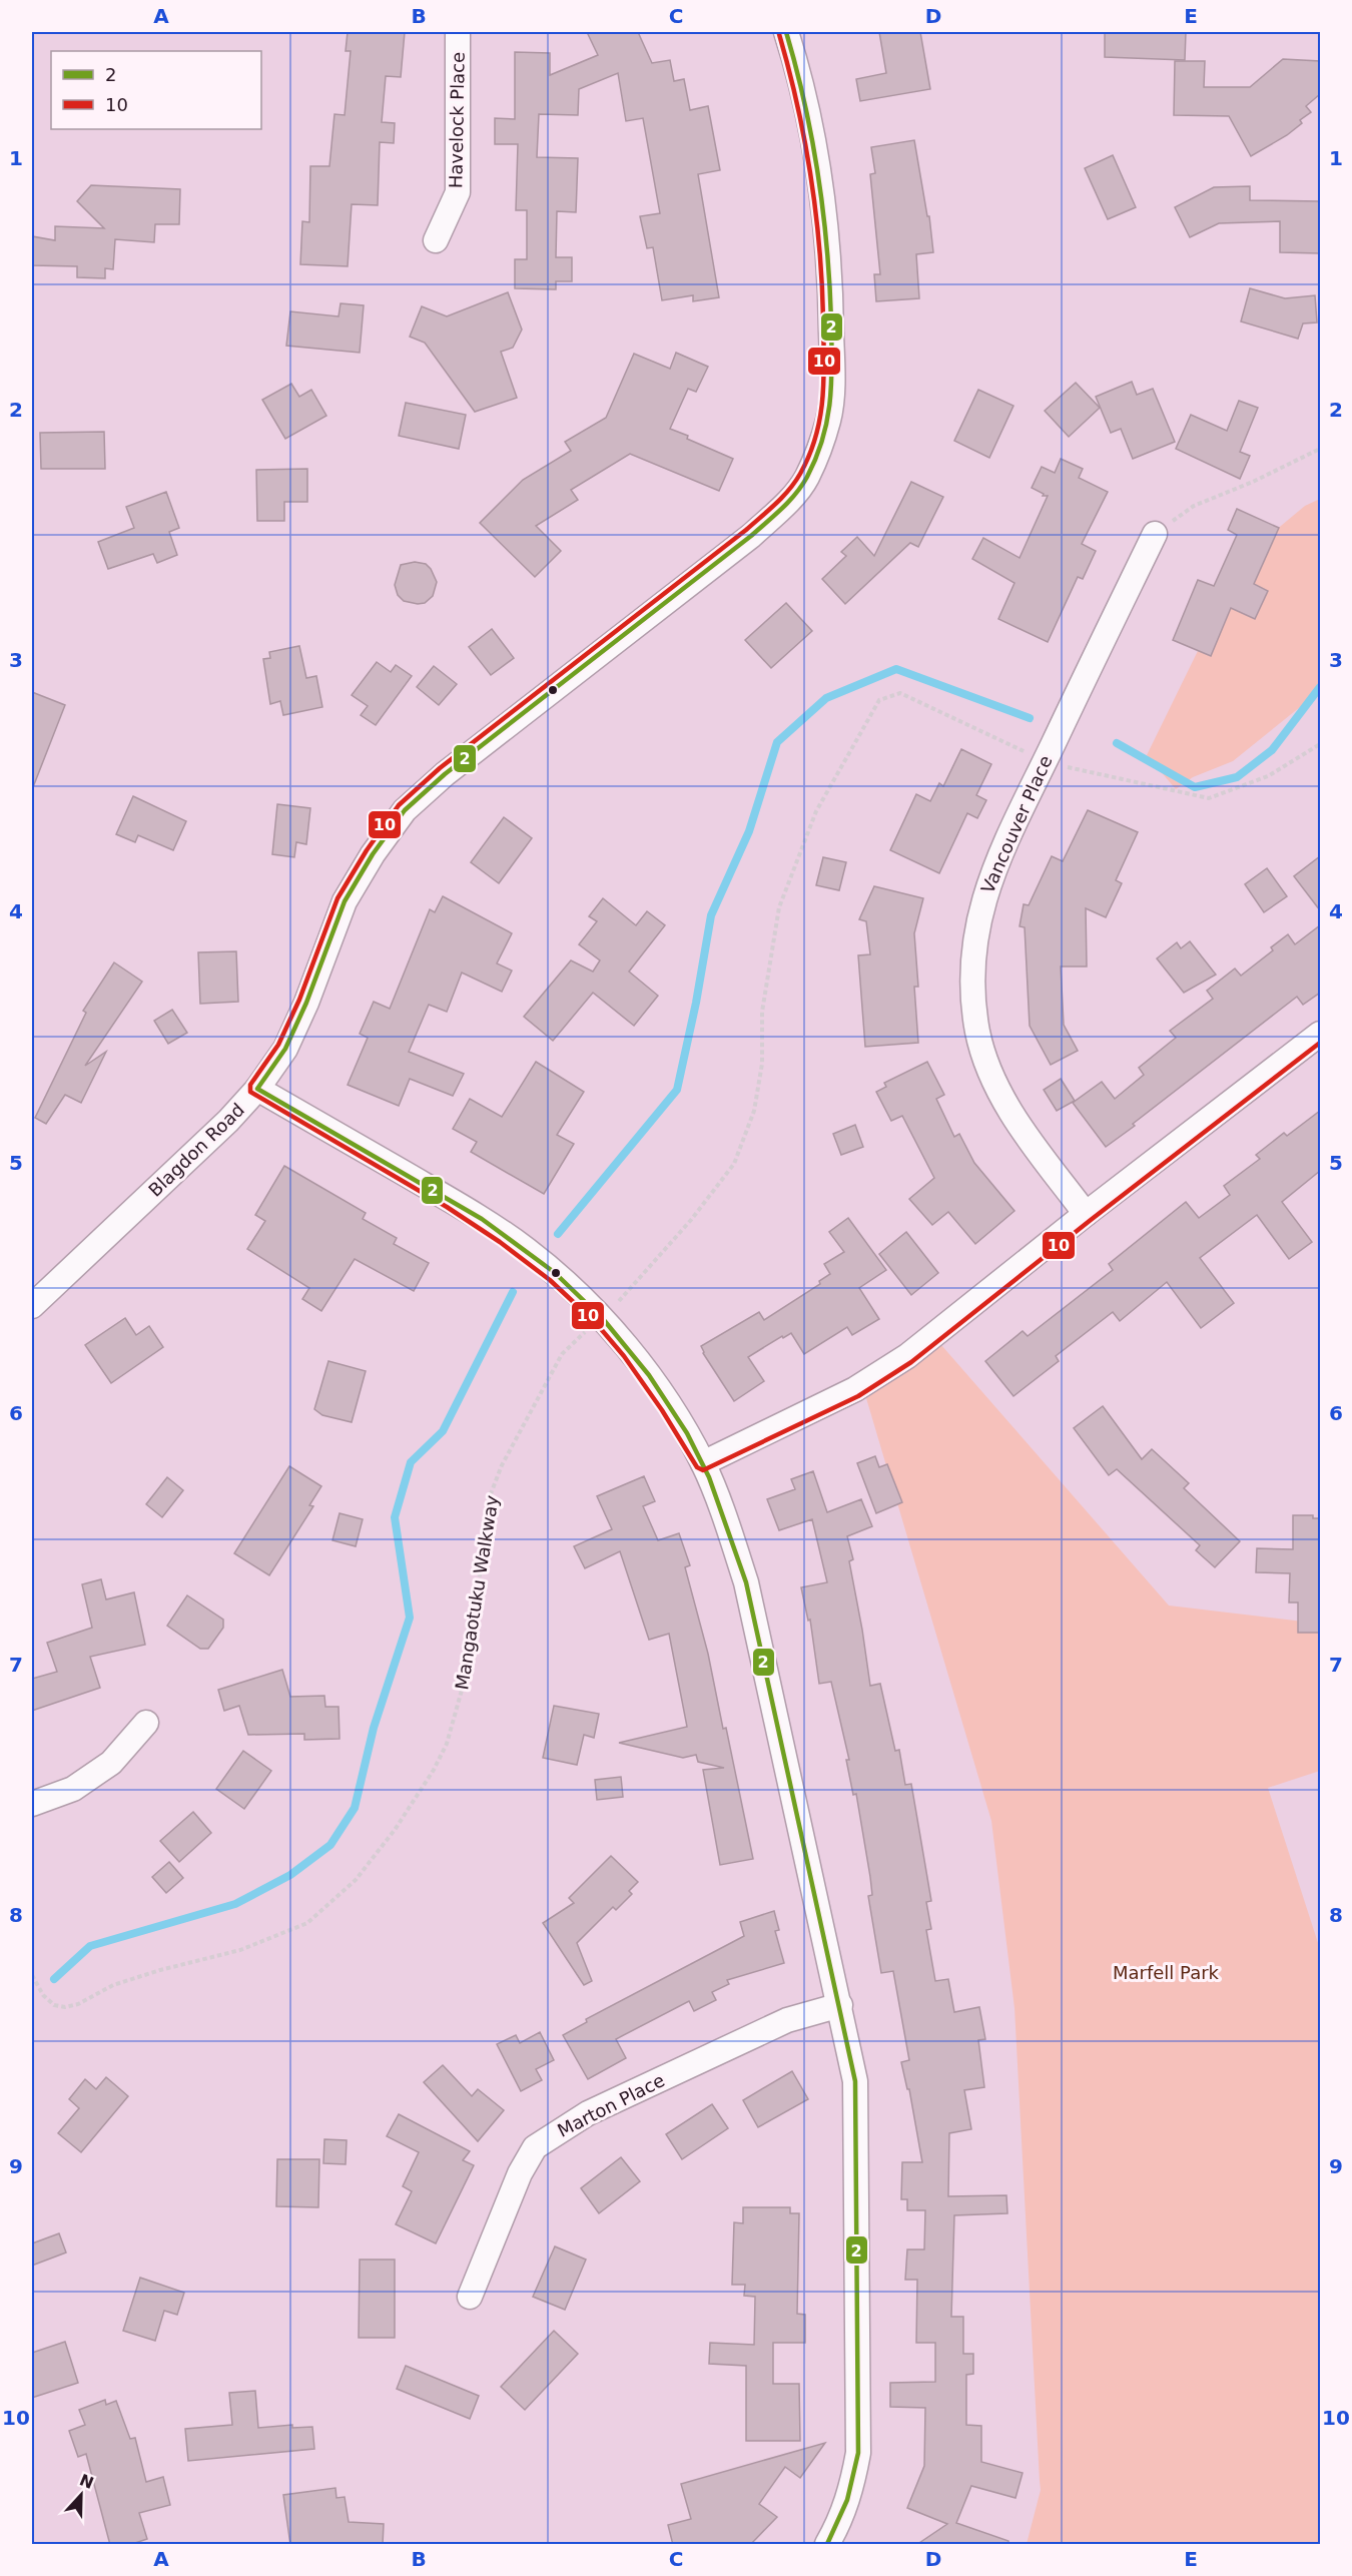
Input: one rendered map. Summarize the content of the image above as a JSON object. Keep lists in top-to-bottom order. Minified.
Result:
{"streets":{"street":["Havelock Place","Vancouver Place","Blagdon Road","Marton Place"],"path":["Mangaotuku Walkway"]},"crossings":[["Vancouver Place","Mangaotuku Walkway"]],"parks":["Marfell Park"],"lines":["transit line 2","transit line 10"],"legend":["2","10"],"north":"top","grid":{"columns":["A","B","C","D","E"],"rows":["1","2","3","4","5","6","7","8","9","10"]}}
